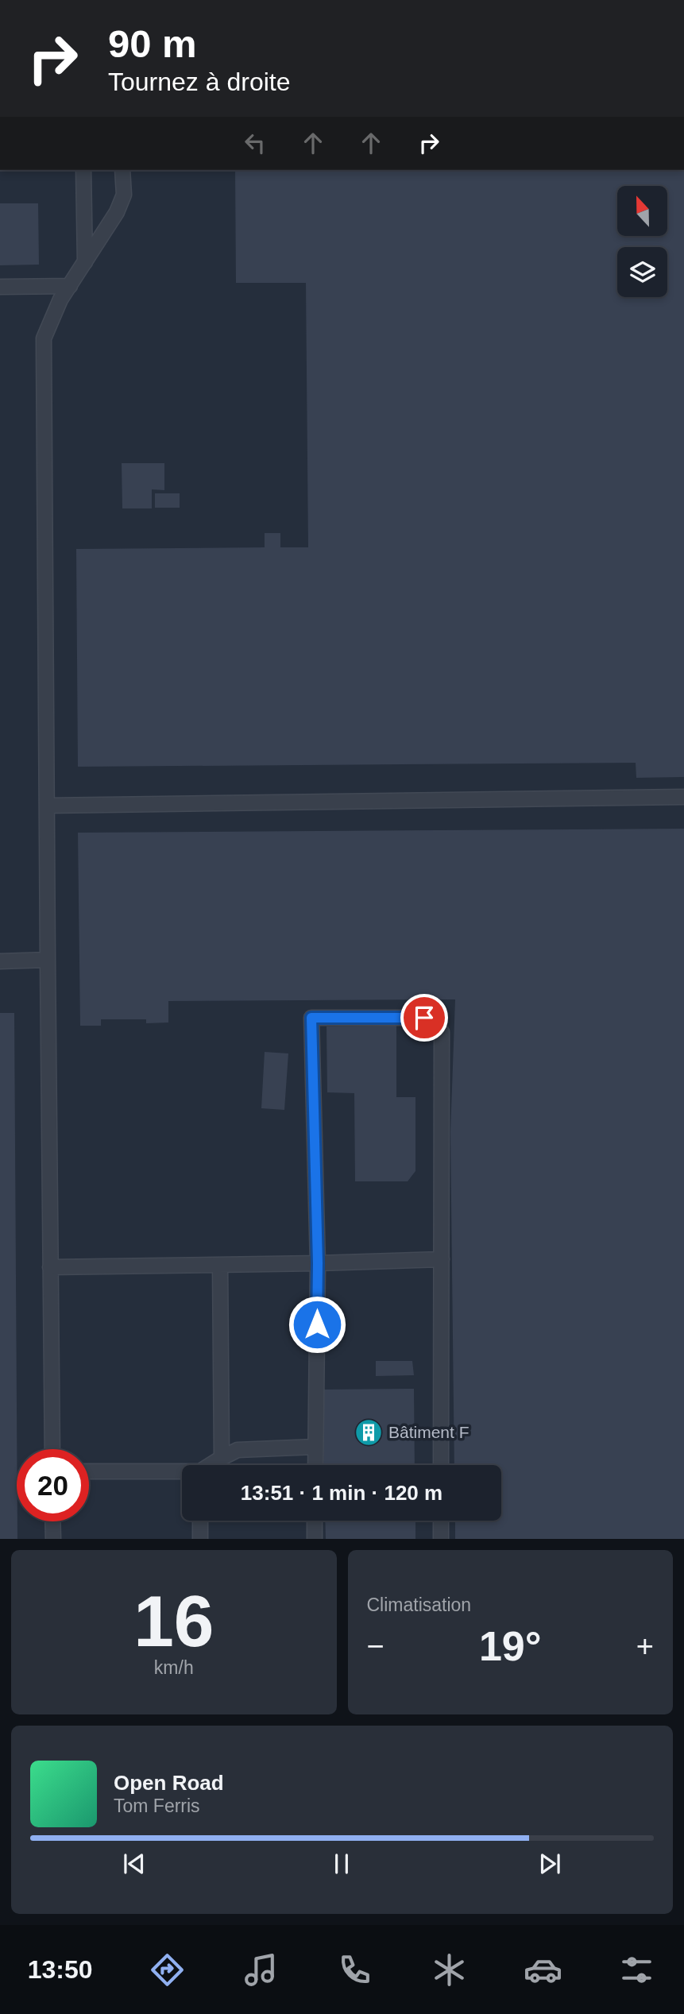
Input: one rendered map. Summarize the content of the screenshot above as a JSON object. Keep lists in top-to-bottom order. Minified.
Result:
{"places":{"building":["Bâtiment F"]},"north":"top","page":{"turn":["90 m","Tournez à droite"],"limit":"20","trip":"13:51 · 1 min · 120 m","tile":[["16","km/h"],"Climatisation"],"heat":["−","19°","+"],"song":["Open Road","Tom Ferris"],"tabs":"13:50"}}
